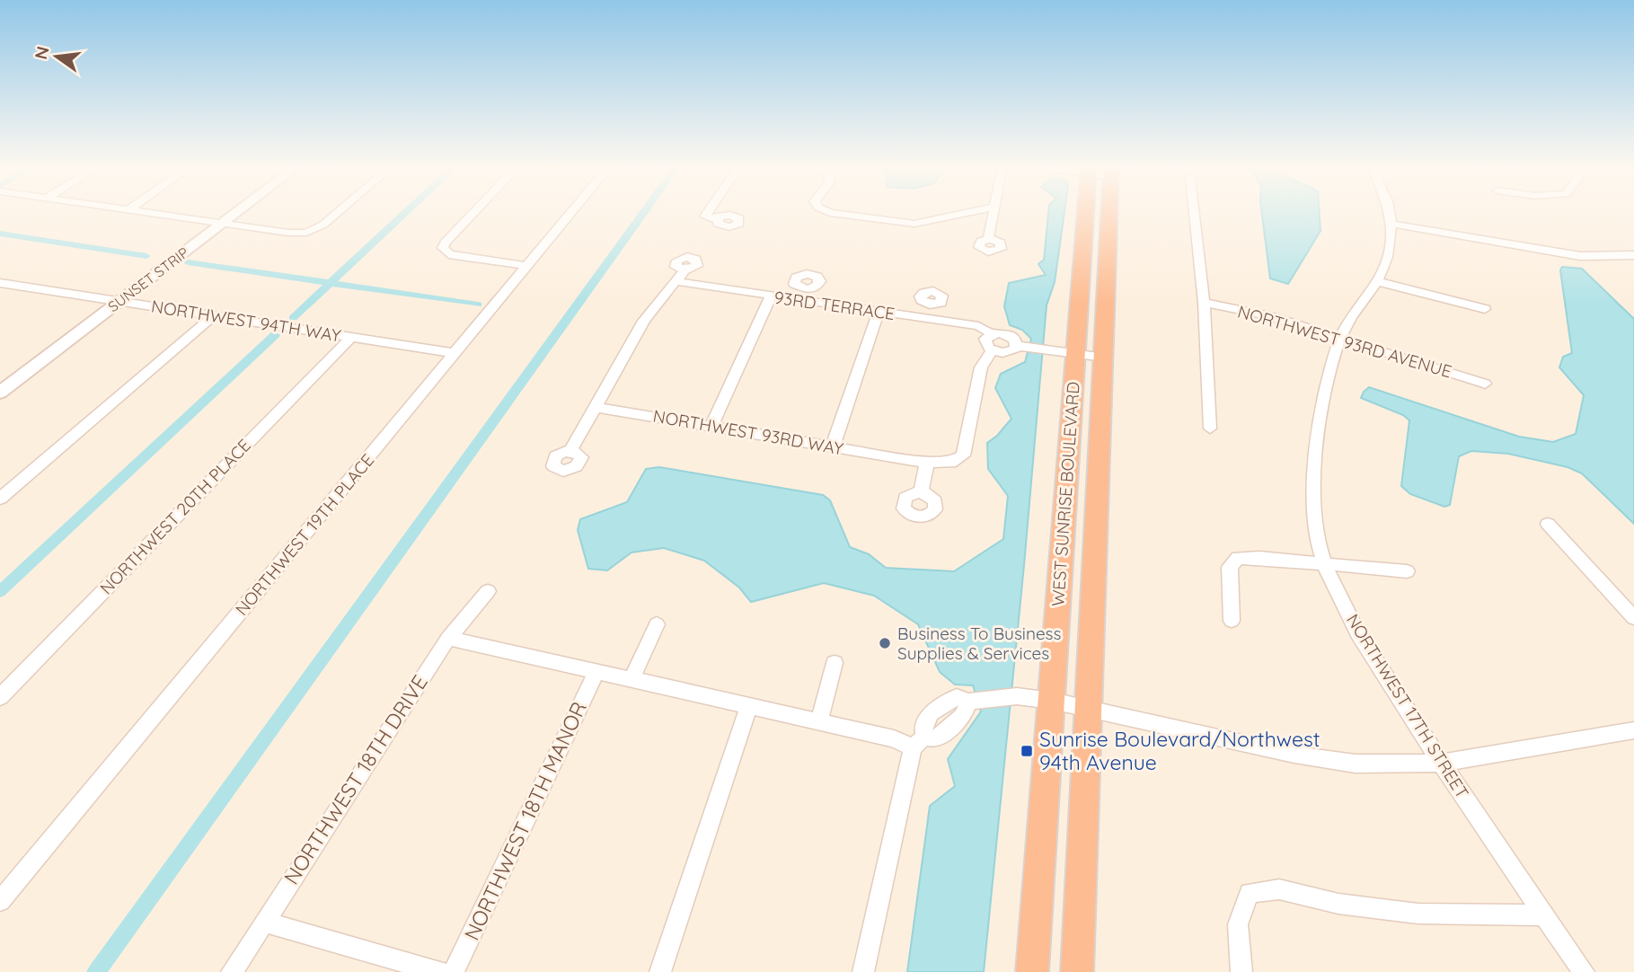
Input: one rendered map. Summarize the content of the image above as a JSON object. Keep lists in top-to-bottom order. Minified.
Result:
{"streets":{"highway":["WEST SUNRISE BOULEVARD"],"street":["SUNSET STRIP","93RD TERRACE","NORTHWEST 94TH WAY","NORTHWEST 93RD AVENUE","NORTHWEST 93RD WAY","NORTHWEST 20TH PLACE","NORTHWEST 19TH PLACE","NORTHWEST 17TH STREET","NORTHWEST 18TH DRIVE","NORTHWEST 18TH MANOR"]},"crossings":[["SUNSET STRIP","NORTHWEST 94TH WAY"],["NORTHWEST 94TH WAY","NORTHWEST 20TH PLACE"],["NORTHWEST 94TH WAY","NORTHWEST 19TH PLACE"],["NORTHWEST 93RD AVENUE","NORTHWEST 17TH STREET"]],"places":{"other":["Business To Business Supplies & Services"],"transit":["Sunrise Boulevard/Northwest 94th Avenue"]},"north":"left"}
